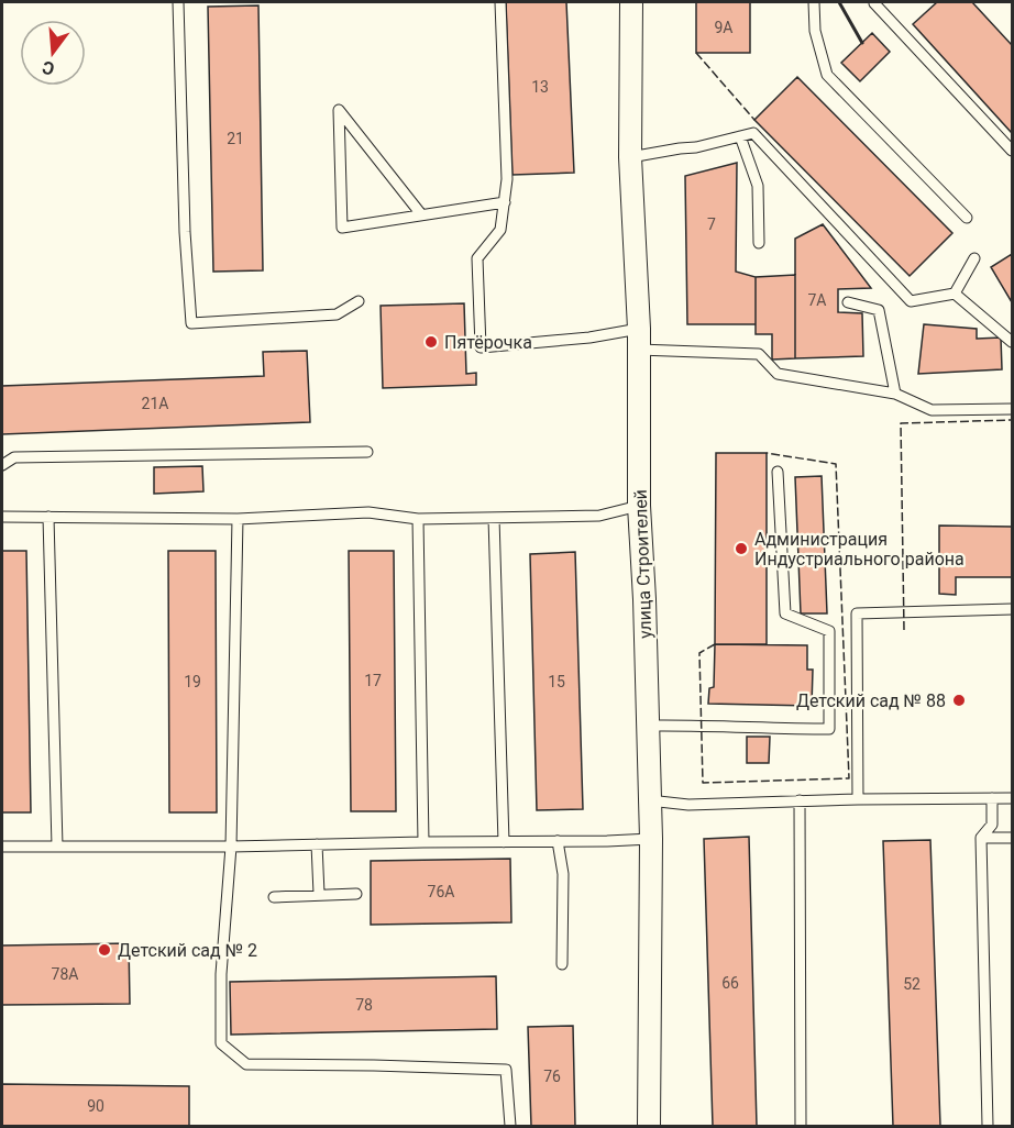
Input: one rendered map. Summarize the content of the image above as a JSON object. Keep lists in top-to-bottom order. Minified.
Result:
{"streets":{"street":["улица Строителей"]},"places":["Пятёрочка","Администрация Индустриального района","Детский сад № 88","Детский сад № 2"],"house_numbers":["9А","13","21","7","7А","21А","17","19","15","76А","78А","66","52","78","76","90"],"north":"bottom"}
